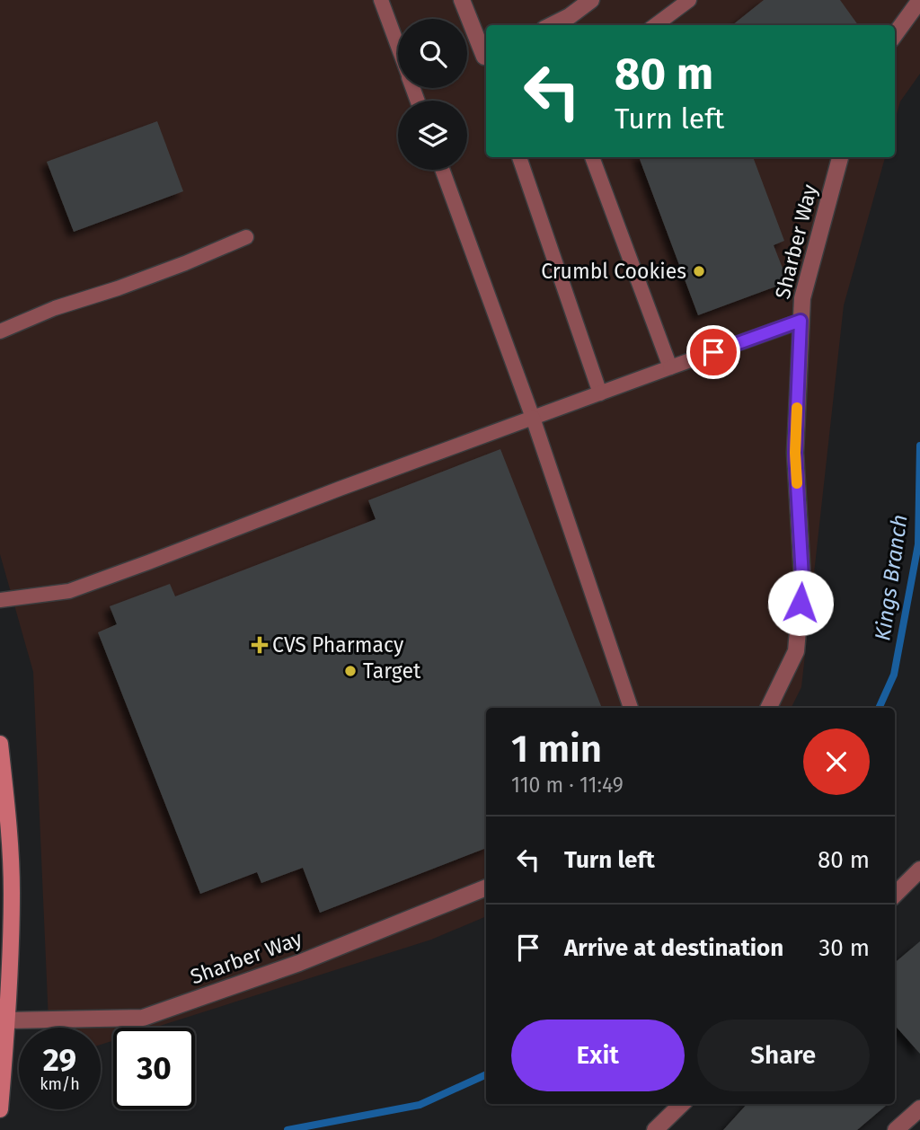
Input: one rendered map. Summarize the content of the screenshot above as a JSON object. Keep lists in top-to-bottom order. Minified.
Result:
{"streets":{"street":["Sharber Way"]},"water":["Kings Branch"],"places":{"other":["Crumbl Cookies","Target"],"health":["CVS Pharmacy"]},"page":{"turn":["80 m","Turn left"],"heading":["1 min","110 m · 11:49"],"list":[{"name":"Turn left","value":"80 m"},{"name":"Arrive at destination","value":"30 m"}],"buttons":["Exit","Share"],"speed":"29 km/h","limit":"30"}}
